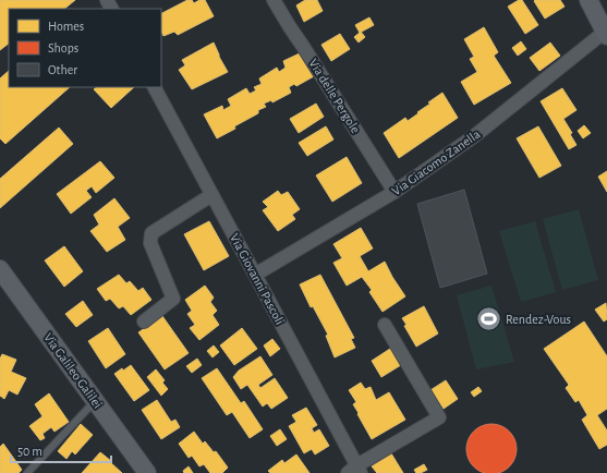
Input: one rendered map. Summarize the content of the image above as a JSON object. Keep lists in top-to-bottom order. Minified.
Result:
{"streets":{"main road":["Via Galileo Galilei"],"street":["Via delle Pergole","Via Giacomo Zanella","Via Giovanni Pascoli"]},"crossings":[["Via delle Pergole","Via Giacomo Zanella"],["Via Giacomo Zanella","Via Giovanni Pascoli"]],"places":{"sports":["Rendez-Vous"]},"legend":["Homes","Shops","Other"],"scale_bar":"50 m"}
